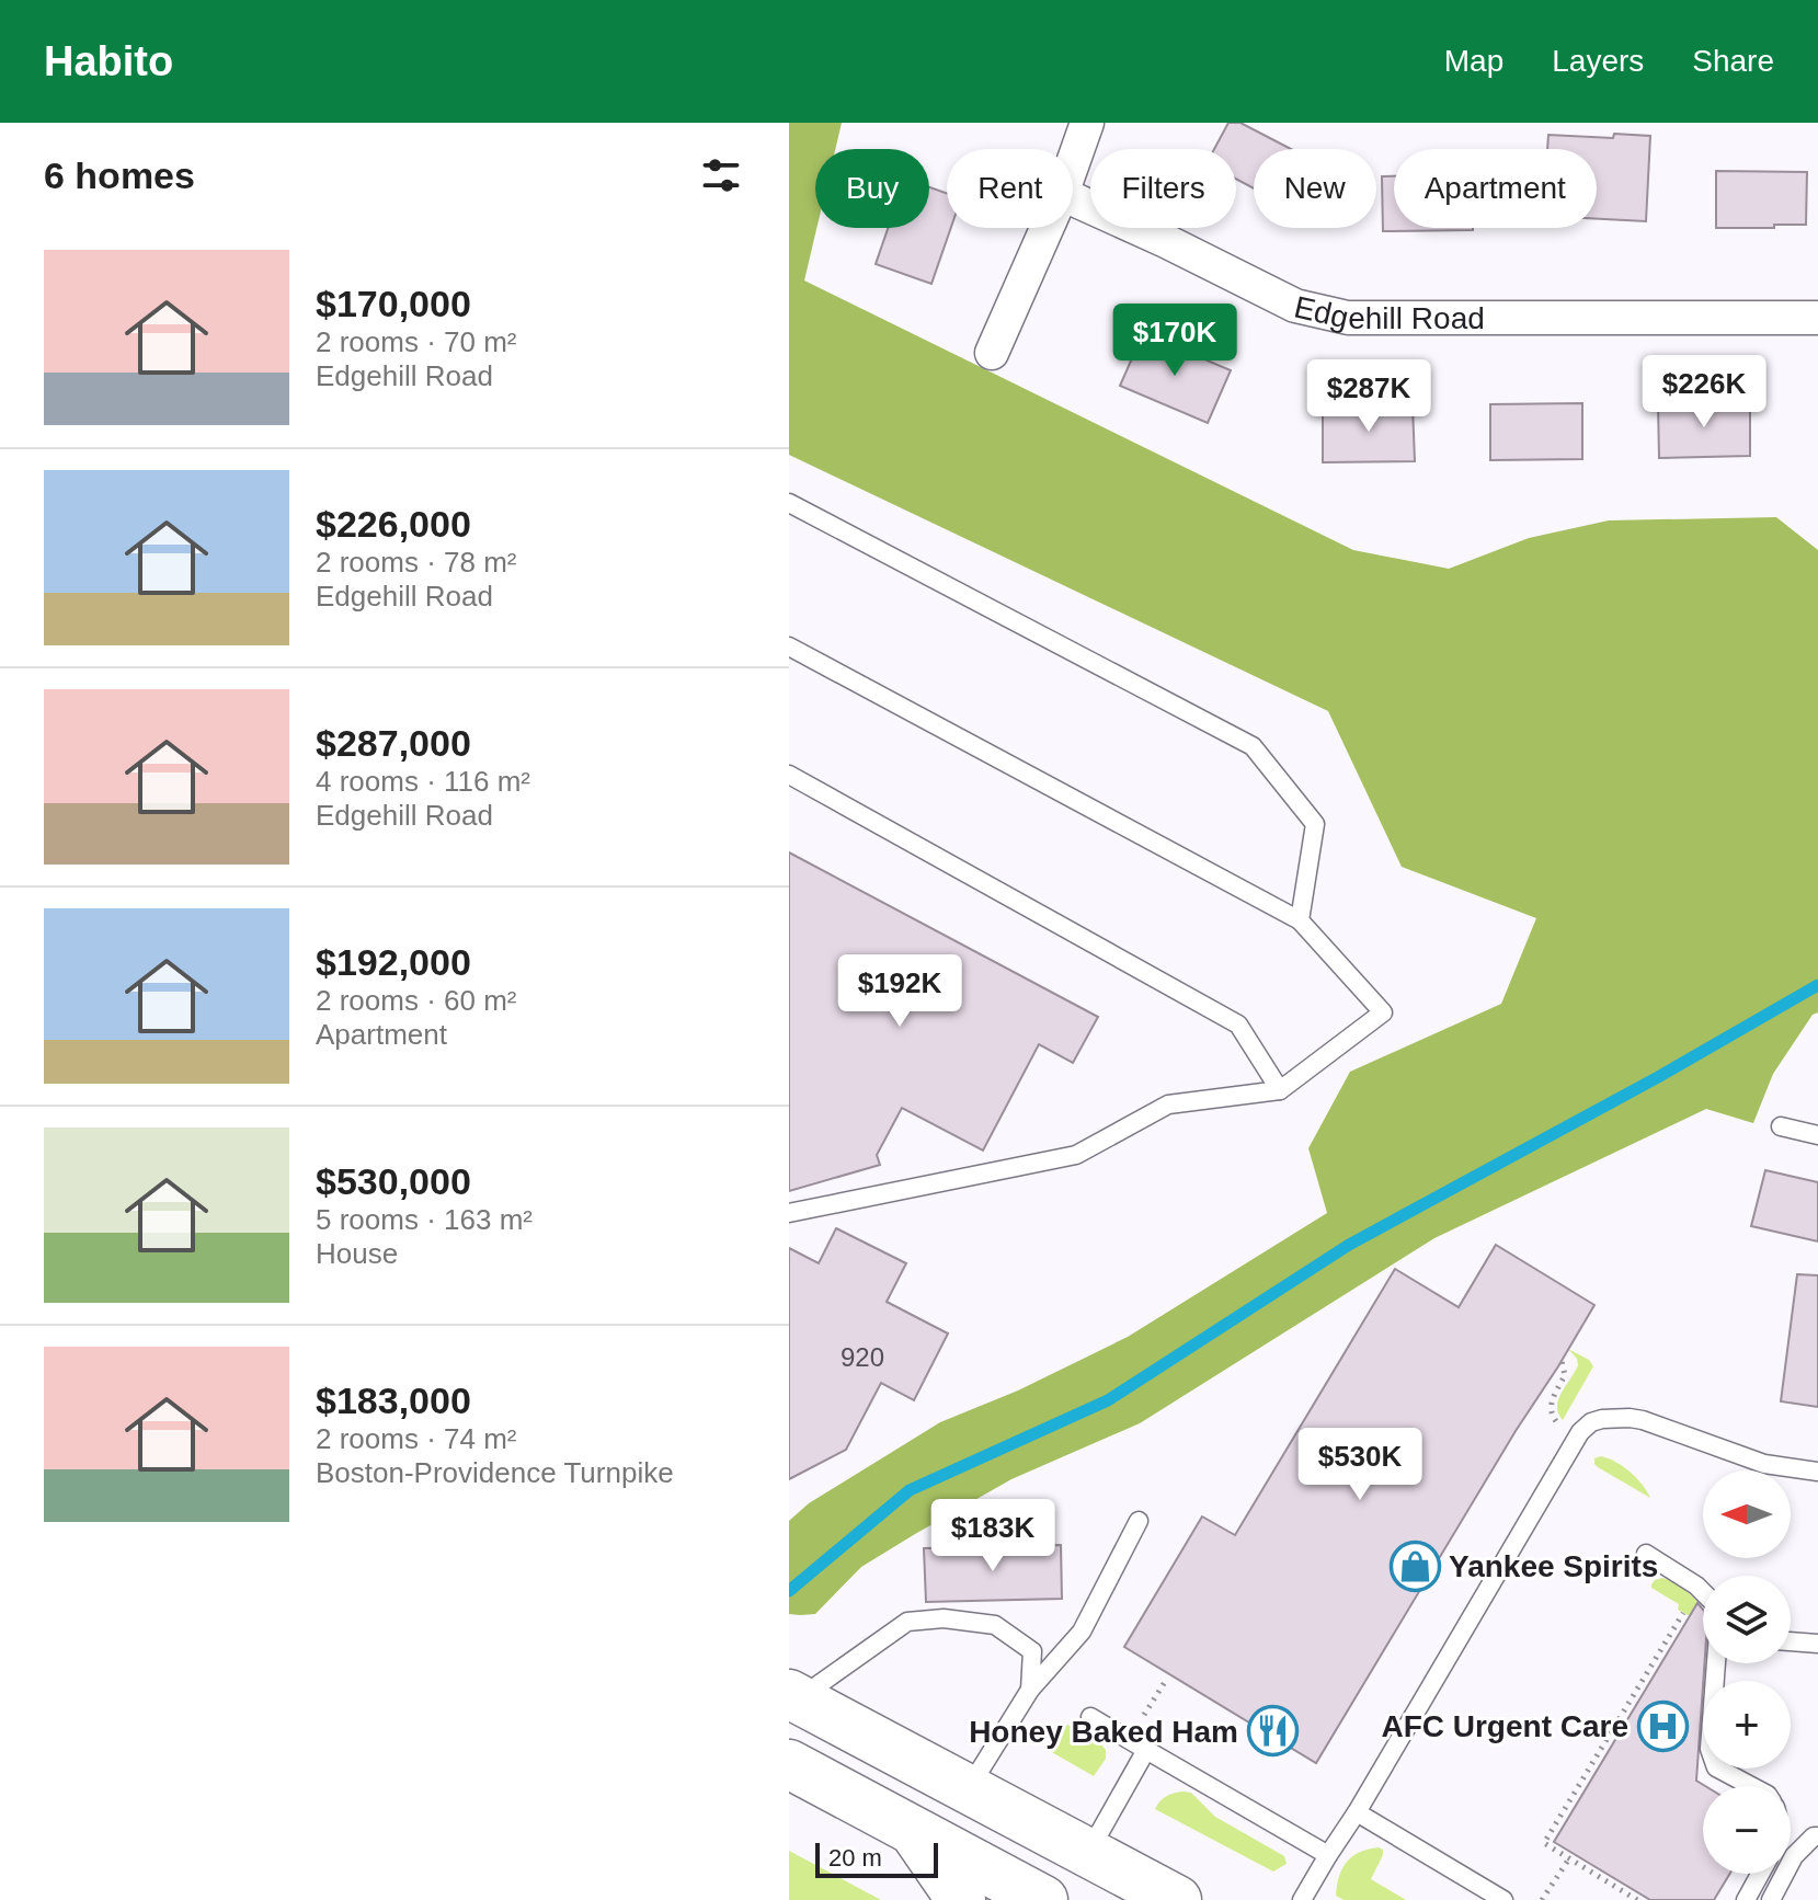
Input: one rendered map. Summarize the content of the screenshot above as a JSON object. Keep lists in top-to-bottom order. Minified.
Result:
{"streets":{"street":["Edgehill Road"]},"places":{"shop":["Yankee Spirits"],"hospital":["AFC Urgent Care"],"restaurant":["Honey Baked Ham"]},"house_numbers":["920"],"scale_bar":"20 m","north":"left","page":{"header":"Habito","nav":["Map","Layers","Share"],"heading":"6 homes","chip":["Buy","Rent","Filters","New","Apartment"],"list":[{"name":"$170,000","note":"2 rooms · 70 m² · Edgehill Road"},{"name":"$226,000","note":"2 rooms · 78 m² · Edgehill Road"},{"name":"$287,000","note":"4 rooms · 116 m² · Edgehill Road"},{"name":"$192,000","note":"2 rooms · 60 m² · Apartment"},{"name":"$530,000","note":"5 rooms · 163 m² · House"},{"name":"$183,000","note":"2 rooms · 74 m² · Boston-Providence Turnpike"}],"price":["$170K","$226K","$287K","$192K","$530K","$183K"],"map_buttons":["+","−"],"scale":"20 m"}}
